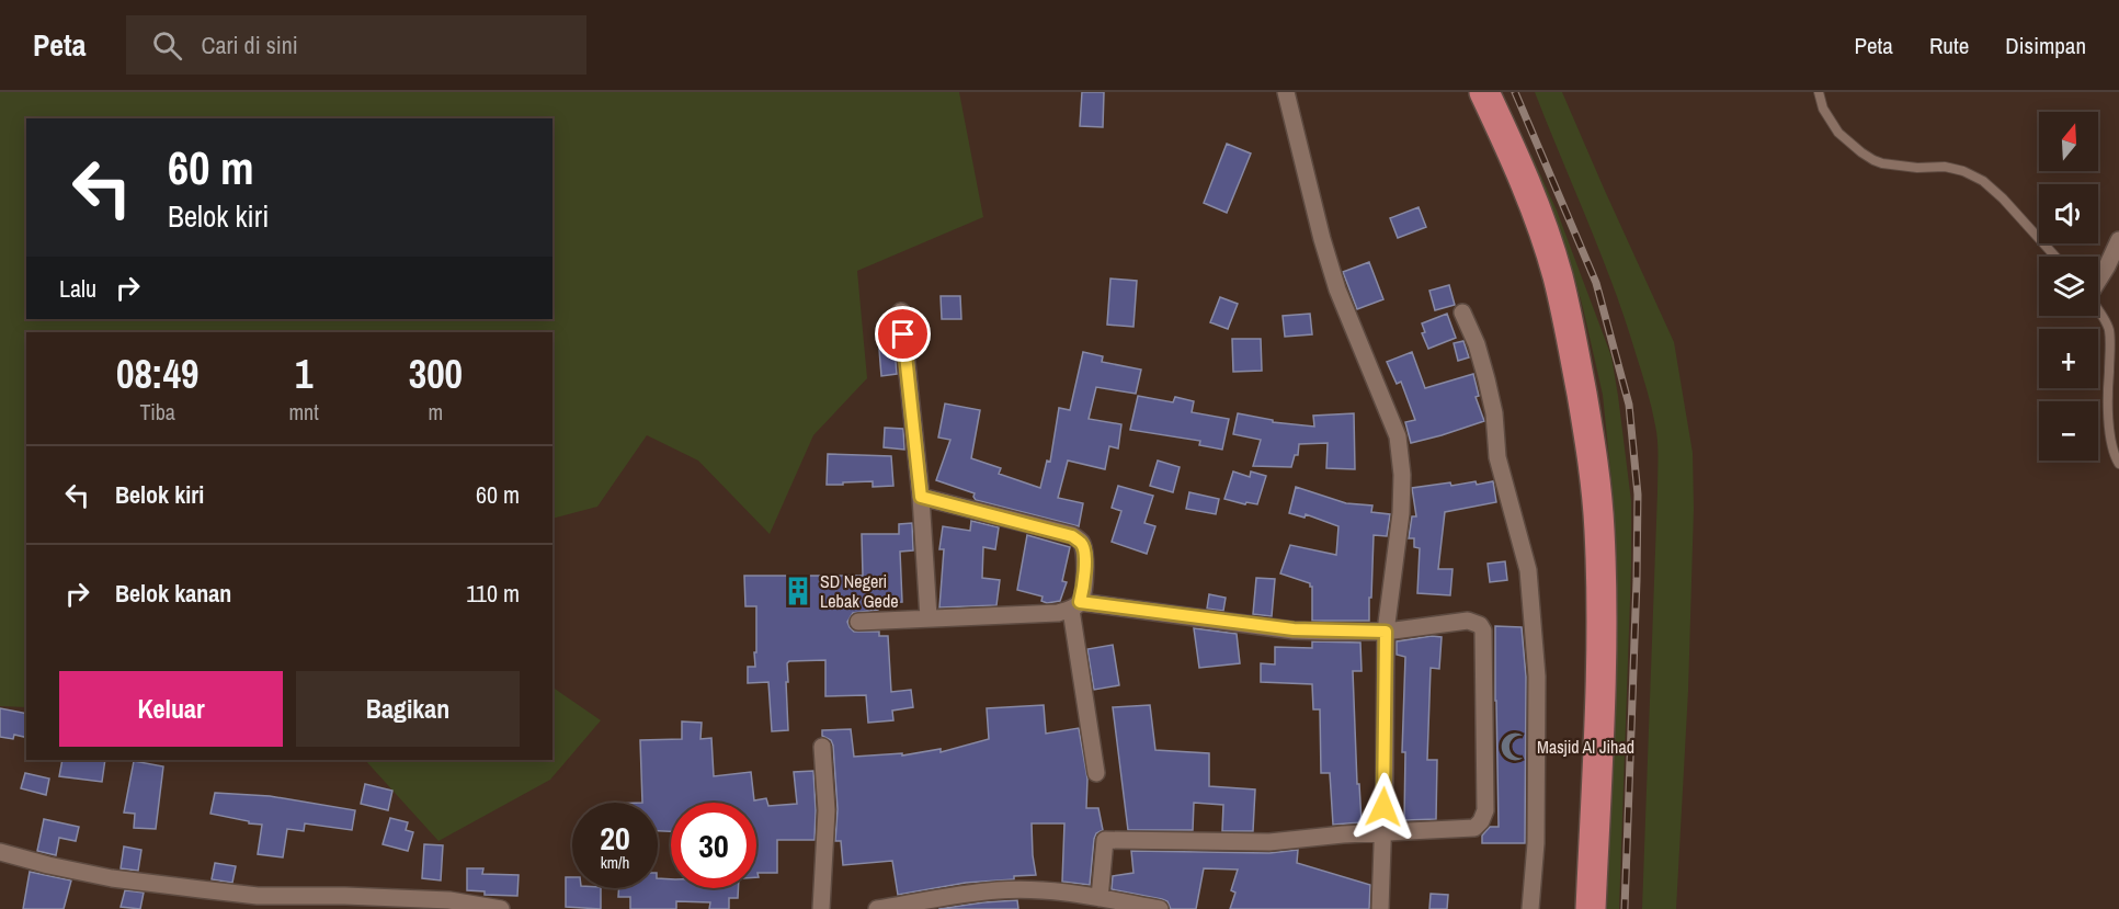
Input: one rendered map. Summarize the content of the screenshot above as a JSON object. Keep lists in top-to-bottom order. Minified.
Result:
{"places":{"building":["SD Negeri Lebak Gede"],"mosque":["Masjid Al Jihad"]},"north":"top","page":{"header":"Peta","search":"Cari di sini","nav":["Peta","Rute","Disimpan"],"map_buttons":["+","−"],"turn":["60 m","Belok kiri"],"then":"Lalu","eta":["08:49","Tiba","1","mnt","300","m"],"list":[{"name":"Belok kiri","value":"60 m"},{"name":"Belok kanan","value":"110 m"}],"buttons":["Keluar","Bagikan"],"speed":"20 km/h","limit":"30"}}
